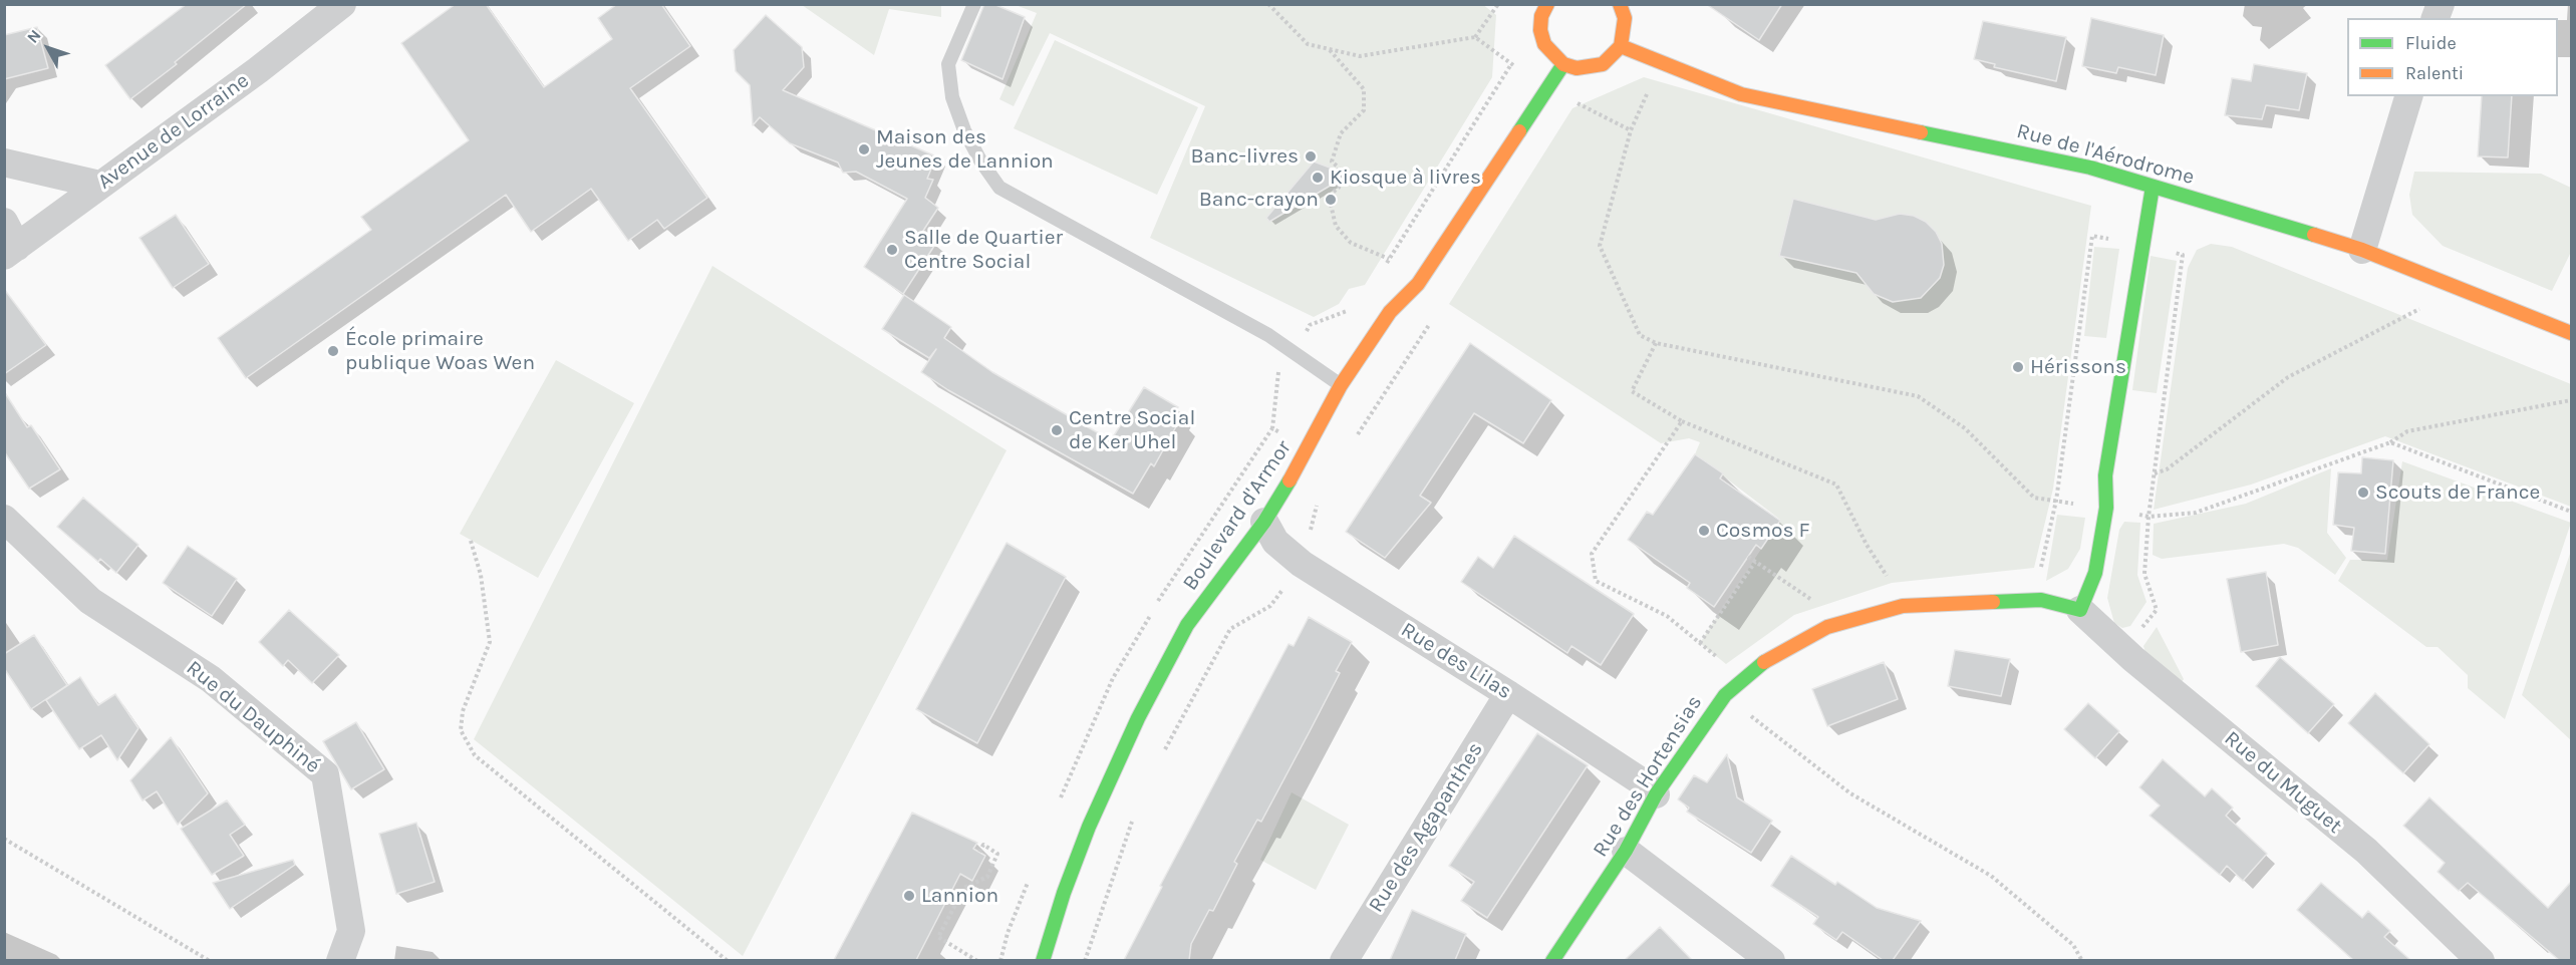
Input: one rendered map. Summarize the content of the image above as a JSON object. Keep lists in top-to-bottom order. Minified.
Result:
{"streets":{"street":["Avenue de Lorraine","Rue de l'Aérodrome","Boulevard d'Armor","Rue des Lilas","Rue du Dauphiné","Rue des Hortensias","Rue du Muguet","Rue des Agapanthes"]},"crossings":[["Boulevard d'Armor","Rue des Lilas"],["Rue des Lilas","Rue des Hortensias"],["Rue des Lilas","Rue des Agapanthes"],["Rue des Hortensias","Rue du Muguet"]],"places":["Maison des Jeunes de Lannion","Banc-livres","Kiosque à livres","Banc-crayon","Salle de Quartier Centre Social","École primaire publique Woas Wen","Hérissons","Centre Social de Ker Uhel","Scouts de France","Cosmos F","Lannion"],"legend":["Fluide","Ralenti"],"north":"top left"}
